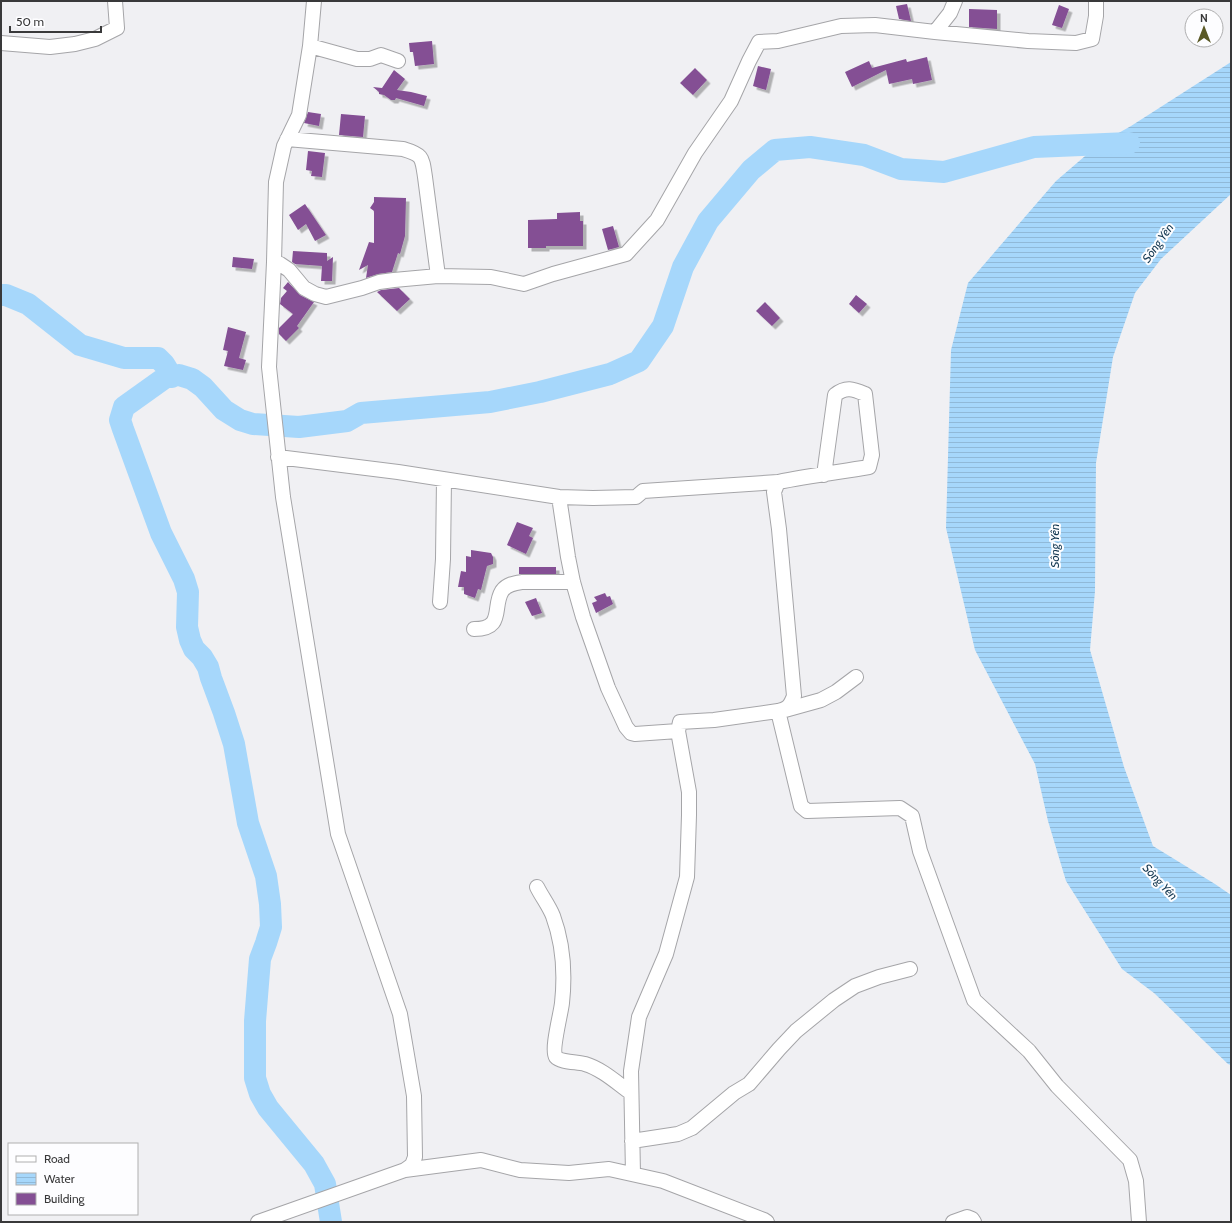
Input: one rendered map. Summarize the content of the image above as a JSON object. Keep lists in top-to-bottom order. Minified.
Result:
{"water":["Sông Yên"],"legend":["Road","Water","Building"],"scale_bar":"50 m","north":"top"}
